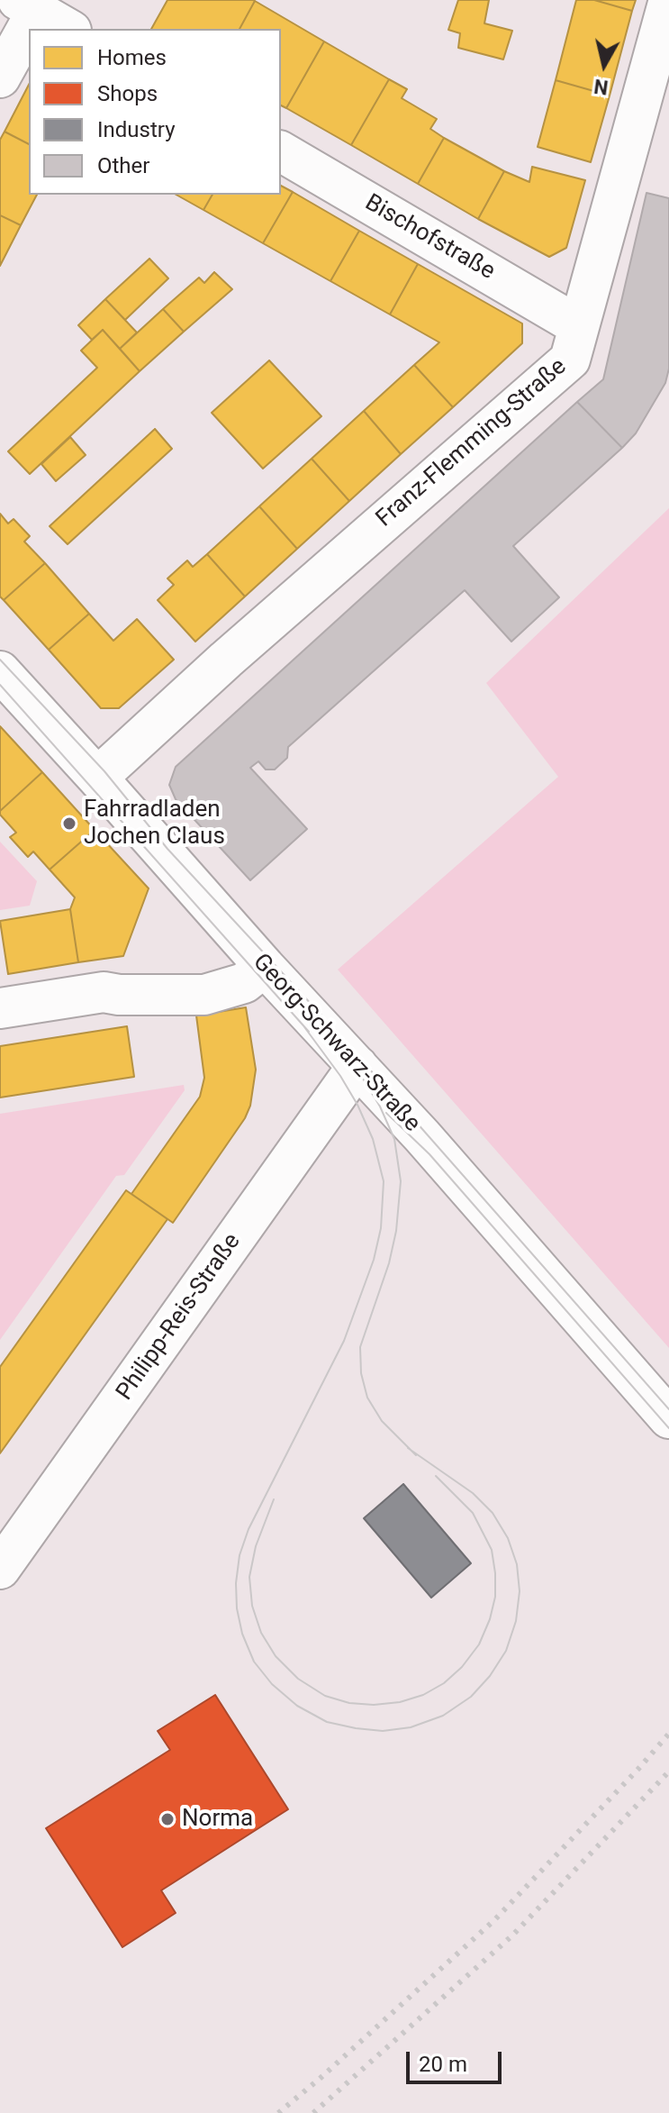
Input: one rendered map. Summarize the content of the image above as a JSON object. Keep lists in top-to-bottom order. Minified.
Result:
{"streets":{"street":["Bischofstraße","Franz-Flemming-Straße","Georg-Schwarz-Straße","Philipp-Reis-Straße"]},"crossings":[["Bischofstraße","Franz-Flemming-Straße"],["Franz-Flemming-Straße","Georg-Schwarz-Straße"],["Georg-Schwarz-Straße","Philipp-Reis-Straße"]],"places":["Fahrradladen Jochen Claus","Norma"],"legend":["Homes","Shops","Industry","Other"],"scale_bar":"20 m","north":"bottom"}
